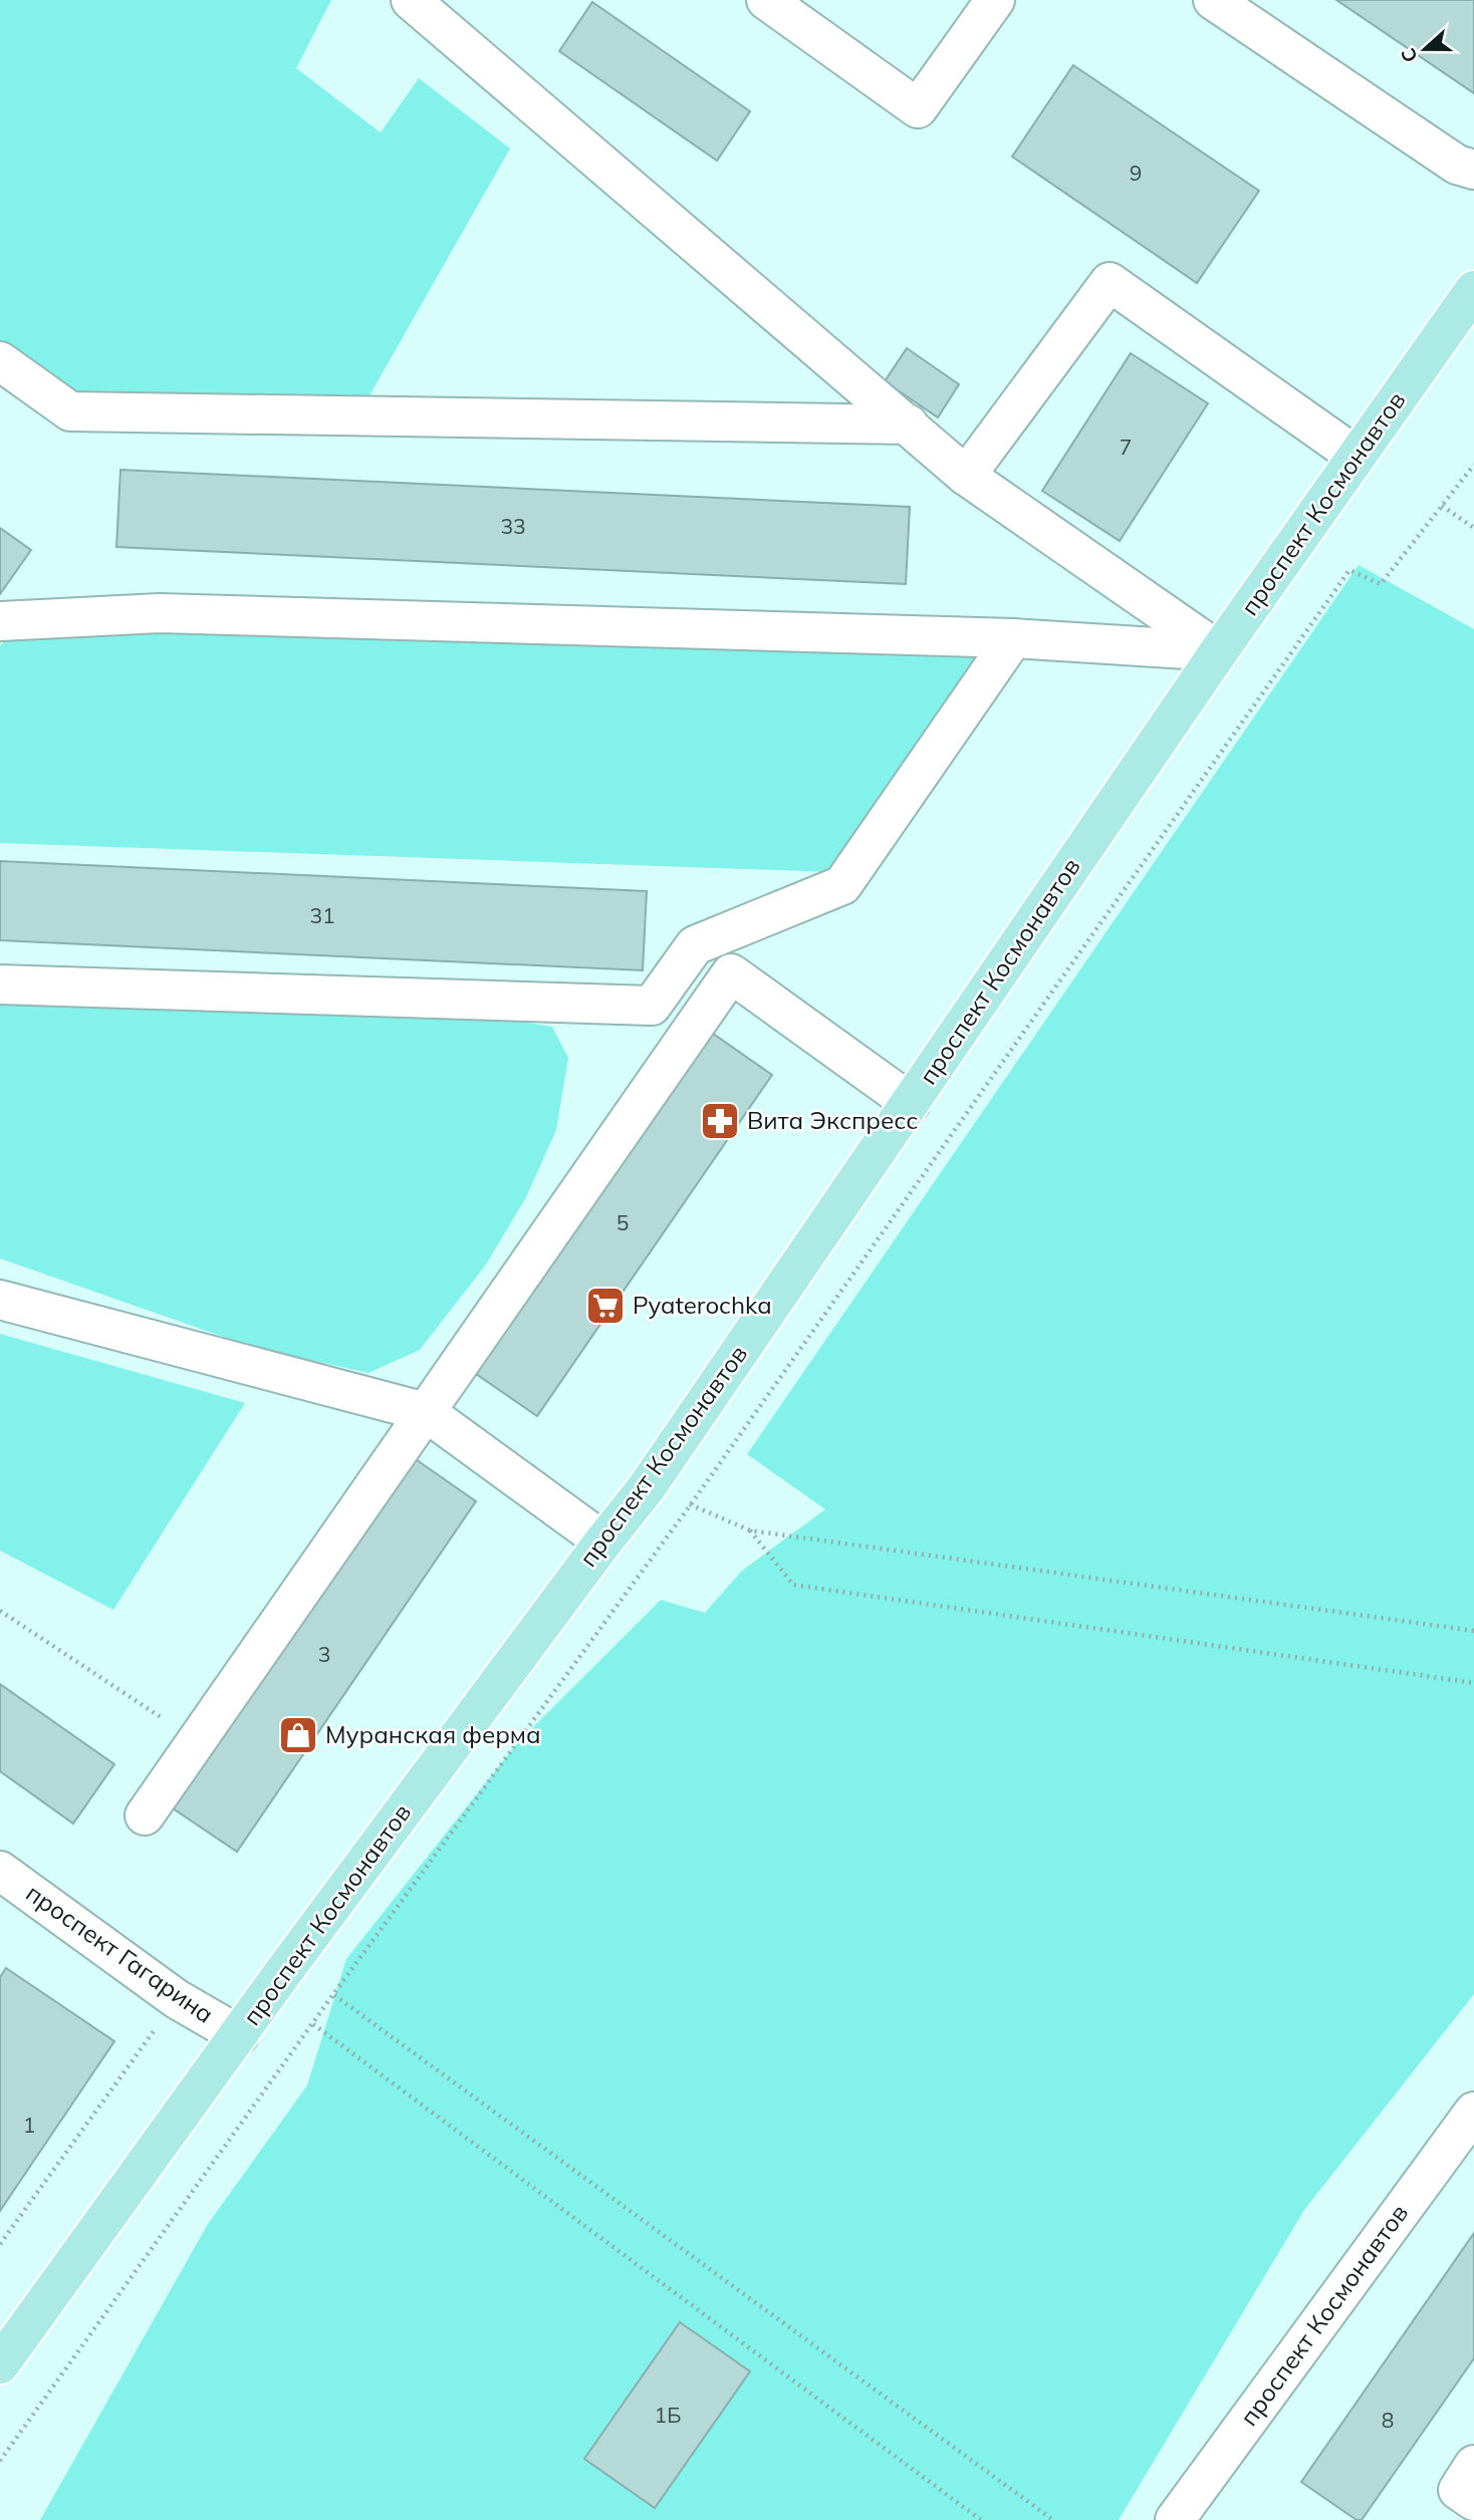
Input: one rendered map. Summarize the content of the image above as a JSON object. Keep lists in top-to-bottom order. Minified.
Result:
{"streets":{"main road":["проспект Космонавтов"],"street":["проспект Гагарина"]},"crossings":[["проспект Космонавтов","проспект Гагарина"]],"places":{"pharmacy":["Вита Экспресс"],"supermarket":["Pyaterochka"],"shop":["Муранская ферма"]},"house_numbers":["9","7","33","31","5","3","1","1Б","8"],"north":"left"}
